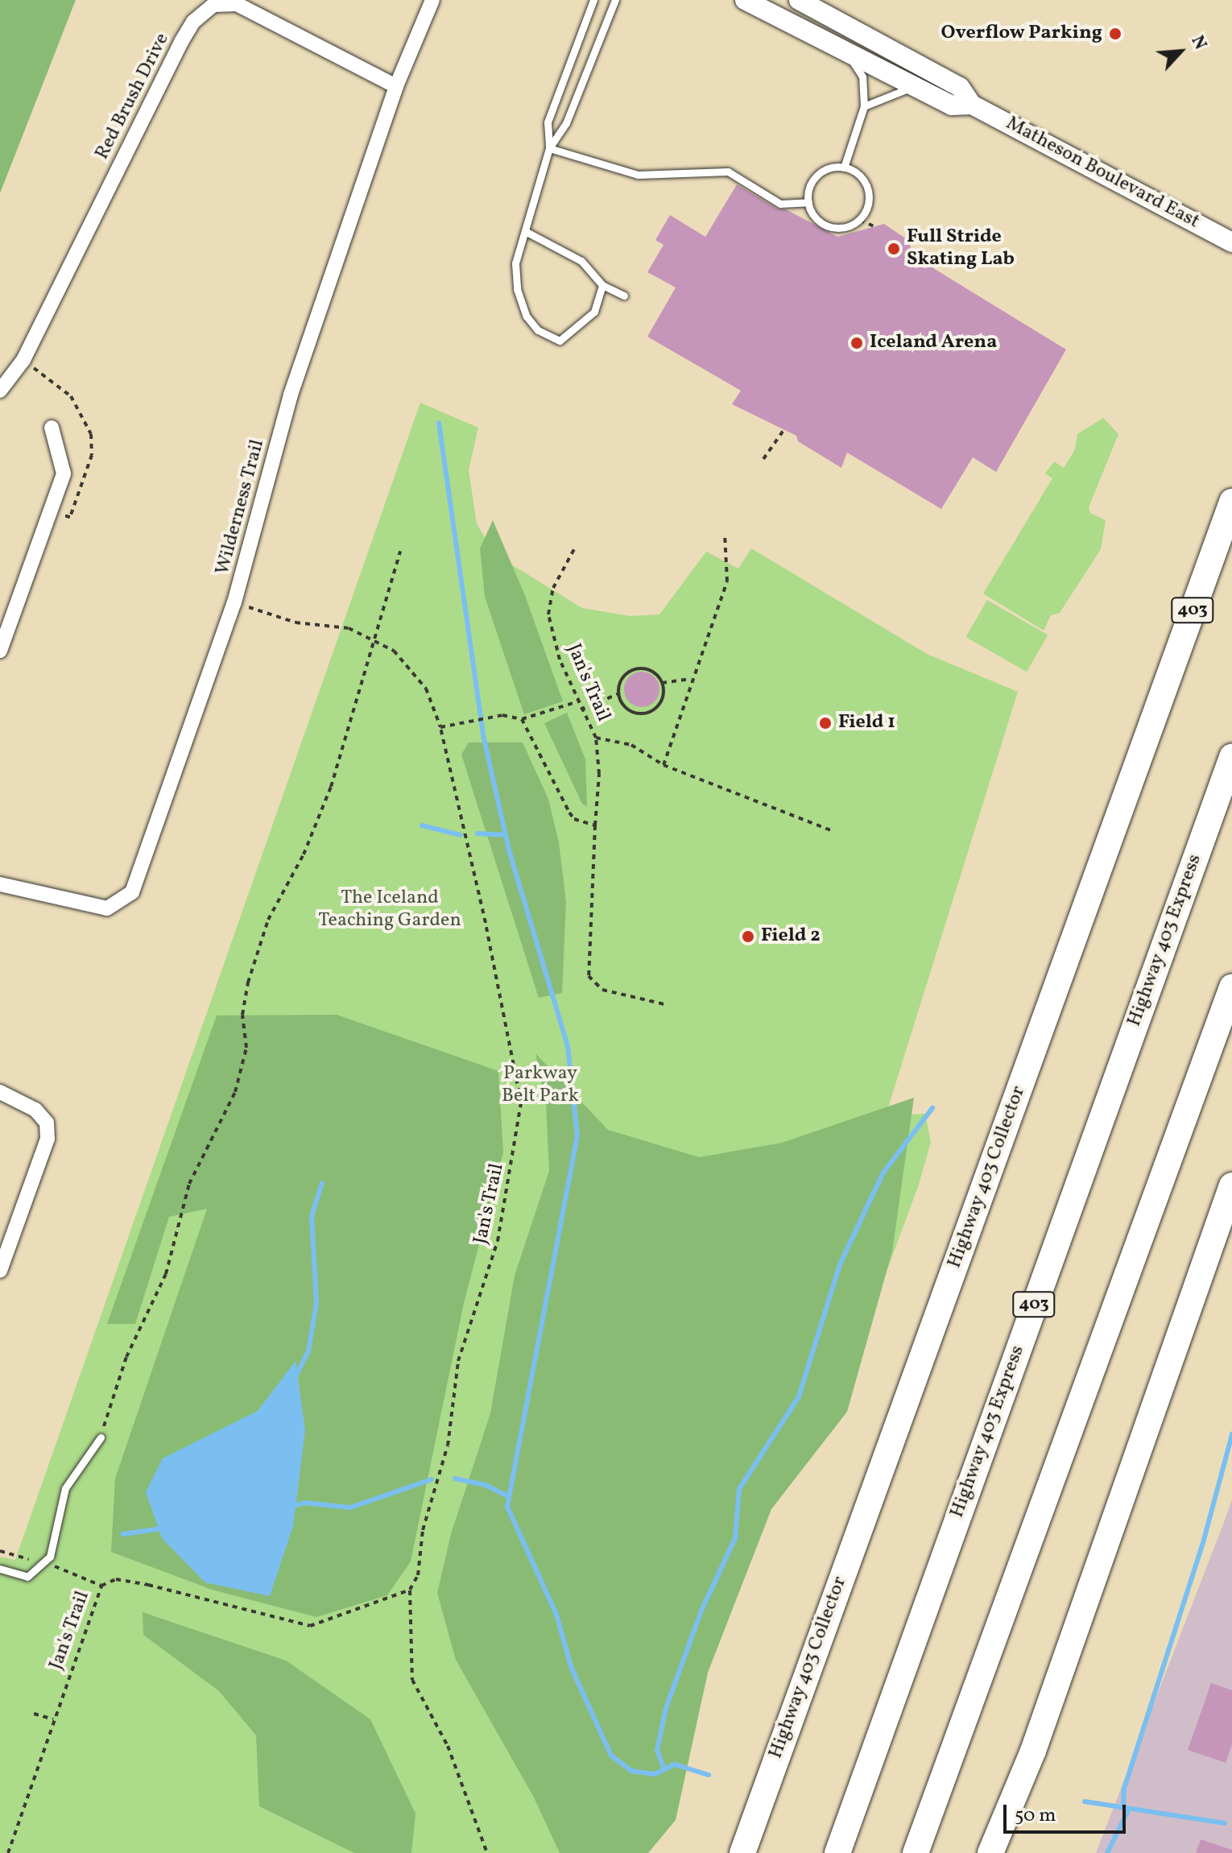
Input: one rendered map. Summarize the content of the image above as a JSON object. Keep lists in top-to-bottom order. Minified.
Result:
{"streets":{"highway":["403","Highway 403 Express","Highway 403 Collector"],"street":["Red Brush Drive","Matheson Boulevard East","Wilderness Trail"],"path":["Jan's Trail"]},"crossings":[["Red Brush Drive","Wilderness Trail"],["Wilderness Trail","Jan's Trail"]],"parks":["The Iceland Teaching Garden","Parkway Belt Park"],"places":["Overflow Parking","Full Stride Skating Lab","Iceland Arena","Field 1","Field 2"],"scale_bar":"50 m","north":"top right"}
